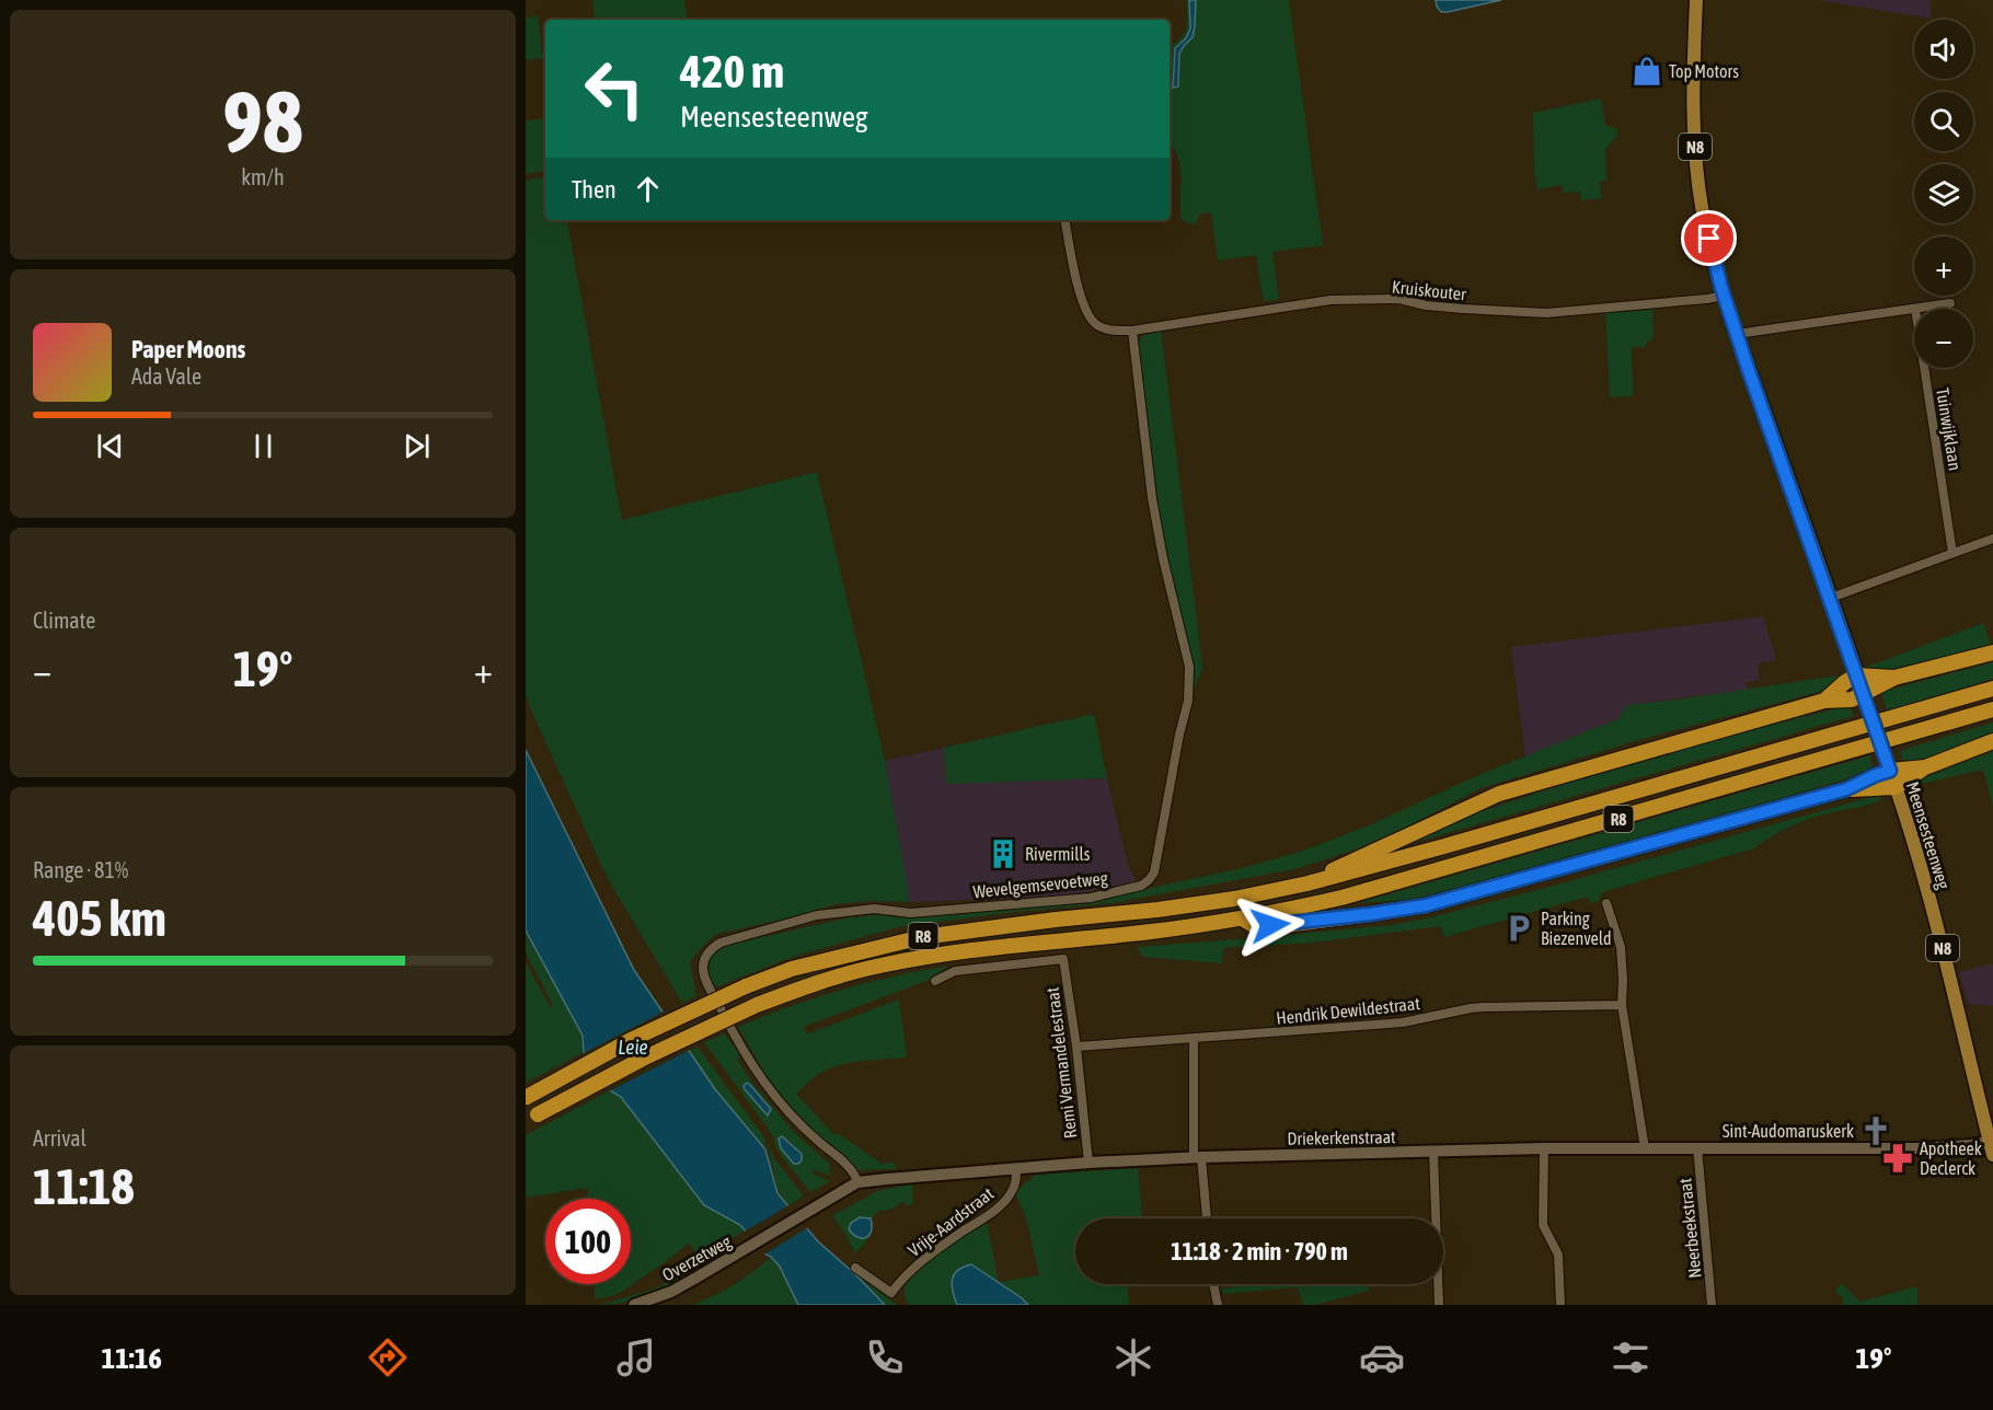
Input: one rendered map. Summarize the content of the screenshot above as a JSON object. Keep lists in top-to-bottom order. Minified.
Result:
{"streets":{"highway":["R8"],"main road":["N8","Meensesteenweg"],"street":["Kruiskouter","Tuinwijklaan","Wevelgemsevoetweg","Hendrik Dewildestraat","Remi Vermandelestraat","Driekerkenstraat","Vrije-Aardstraat","Neerbeekstraat","Overzetweg"]},"crossings":[["N8","Kruiskouter"],["N8","Meensesteenweg"],["Kruiskouter","Meensesteenweg"],["Kruiskouter","Wevelgemsevoetweg"],["Meensesteenweg","Driekerkenstraat"],["Wevelgemsevoetweg","Driekerkenstraat"],["Hendrik Dewildestraat","Remi Vermandelestraat"],["Remi Vermandelestraat","Driekerkenstraat"],["Driekerkenstraat","Vrije-Aardstraat"],["Driekerkenstraat","Neerbeekstraat"],["Driekerkenstraat","Overzetweg"]],"water":["Leie"],"places":{"shop":["Top Motors"],"building":["Rivermills"],"parking":["Parking Biezenveld"],"church":["Sint-Audomaruskerk"],"pharmacy":["Apotheek Declerck"]},"page":{"tile":[["98","km/h"],"Climate",["Range · 81%","405 km"],["Arrival","11:18"]],"map_buttons":["+","−"],"turn":["420 m","Meensesteenweg"],"then":"Then","song":["Paper Moons","Ada Vale"],"heat":["−","19°","+"],"limit":"100","trip":"11:18 · 2 min · 790 m","tabs":["11:16","19°"]}}
